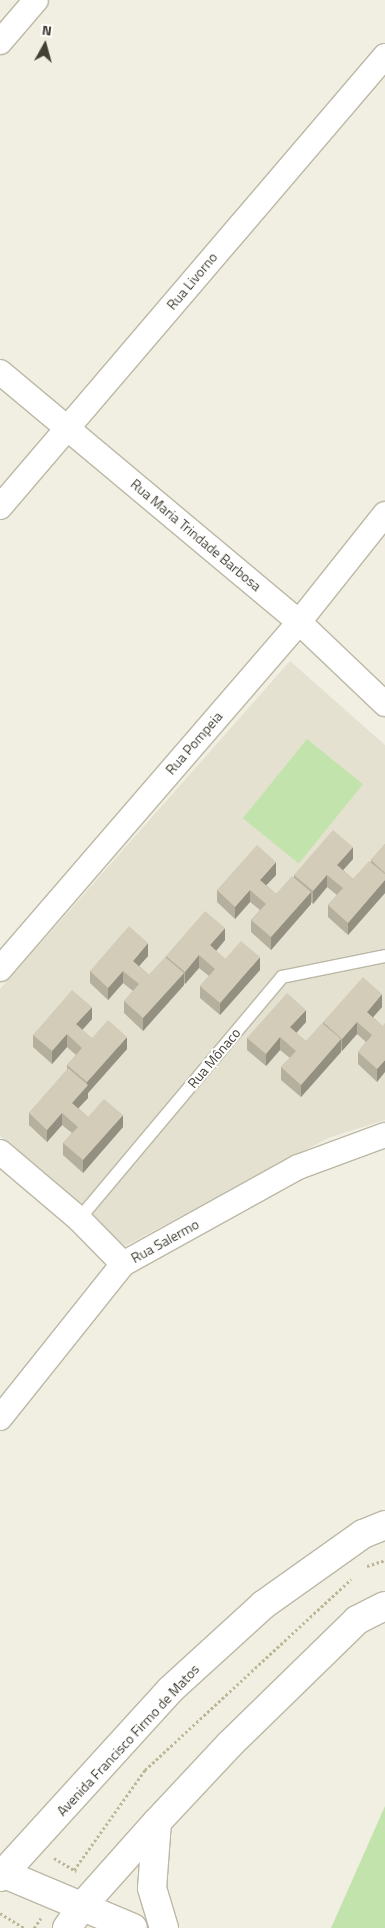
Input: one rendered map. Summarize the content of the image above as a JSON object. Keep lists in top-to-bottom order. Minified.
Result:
{"streets":{"street":["Rua Livorno","Rua Maria Trindade Barbosa","Rua Pompeia","Rua Salermo","Avenida Francisco Firmo de Matos"],"lane":["Rua Mônaco"]},"crossings":[["Rua Livorno","Rua Maria Trindade Barbosa"],["Rua Maria Trindade Barbosa","Rua Pompeia"]],"north":"top"}
